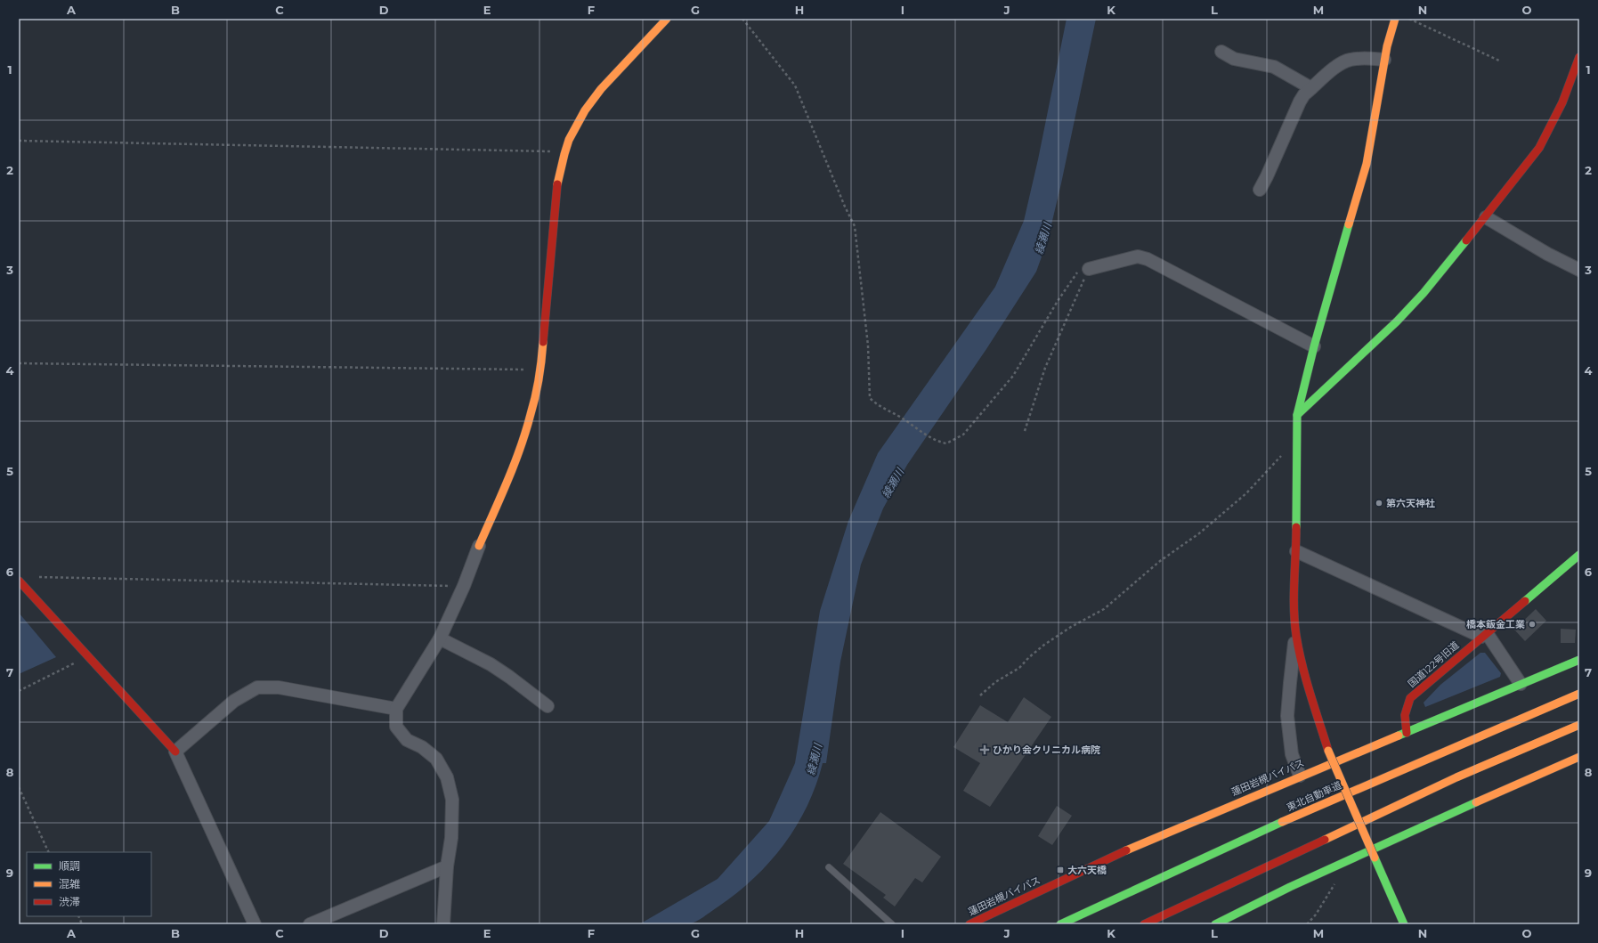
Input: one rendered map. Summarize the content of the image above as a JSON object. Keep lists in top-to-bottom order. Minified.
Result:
{"streets":{"main road":["国道122号旧道","蓮田岩槻バイパス","東北自動車道"]},"crossings":[["国道122号旧道","蓮田岩槻バイパス"]],"water":["綾瀬川"],"places":{"other":["第六天神社","橋本鈑金工業"],"health":["ひかり会クリニカル病院"],"transit":["大六天橋"]},"legend":["順調","混雑","渋滞"],"grid":{"columns":["A","B","C","D","E","F","G","H","I","J","K","L","M","N","O"],"rows":["1","2","3","4","5","6","7","8","9"]}}
